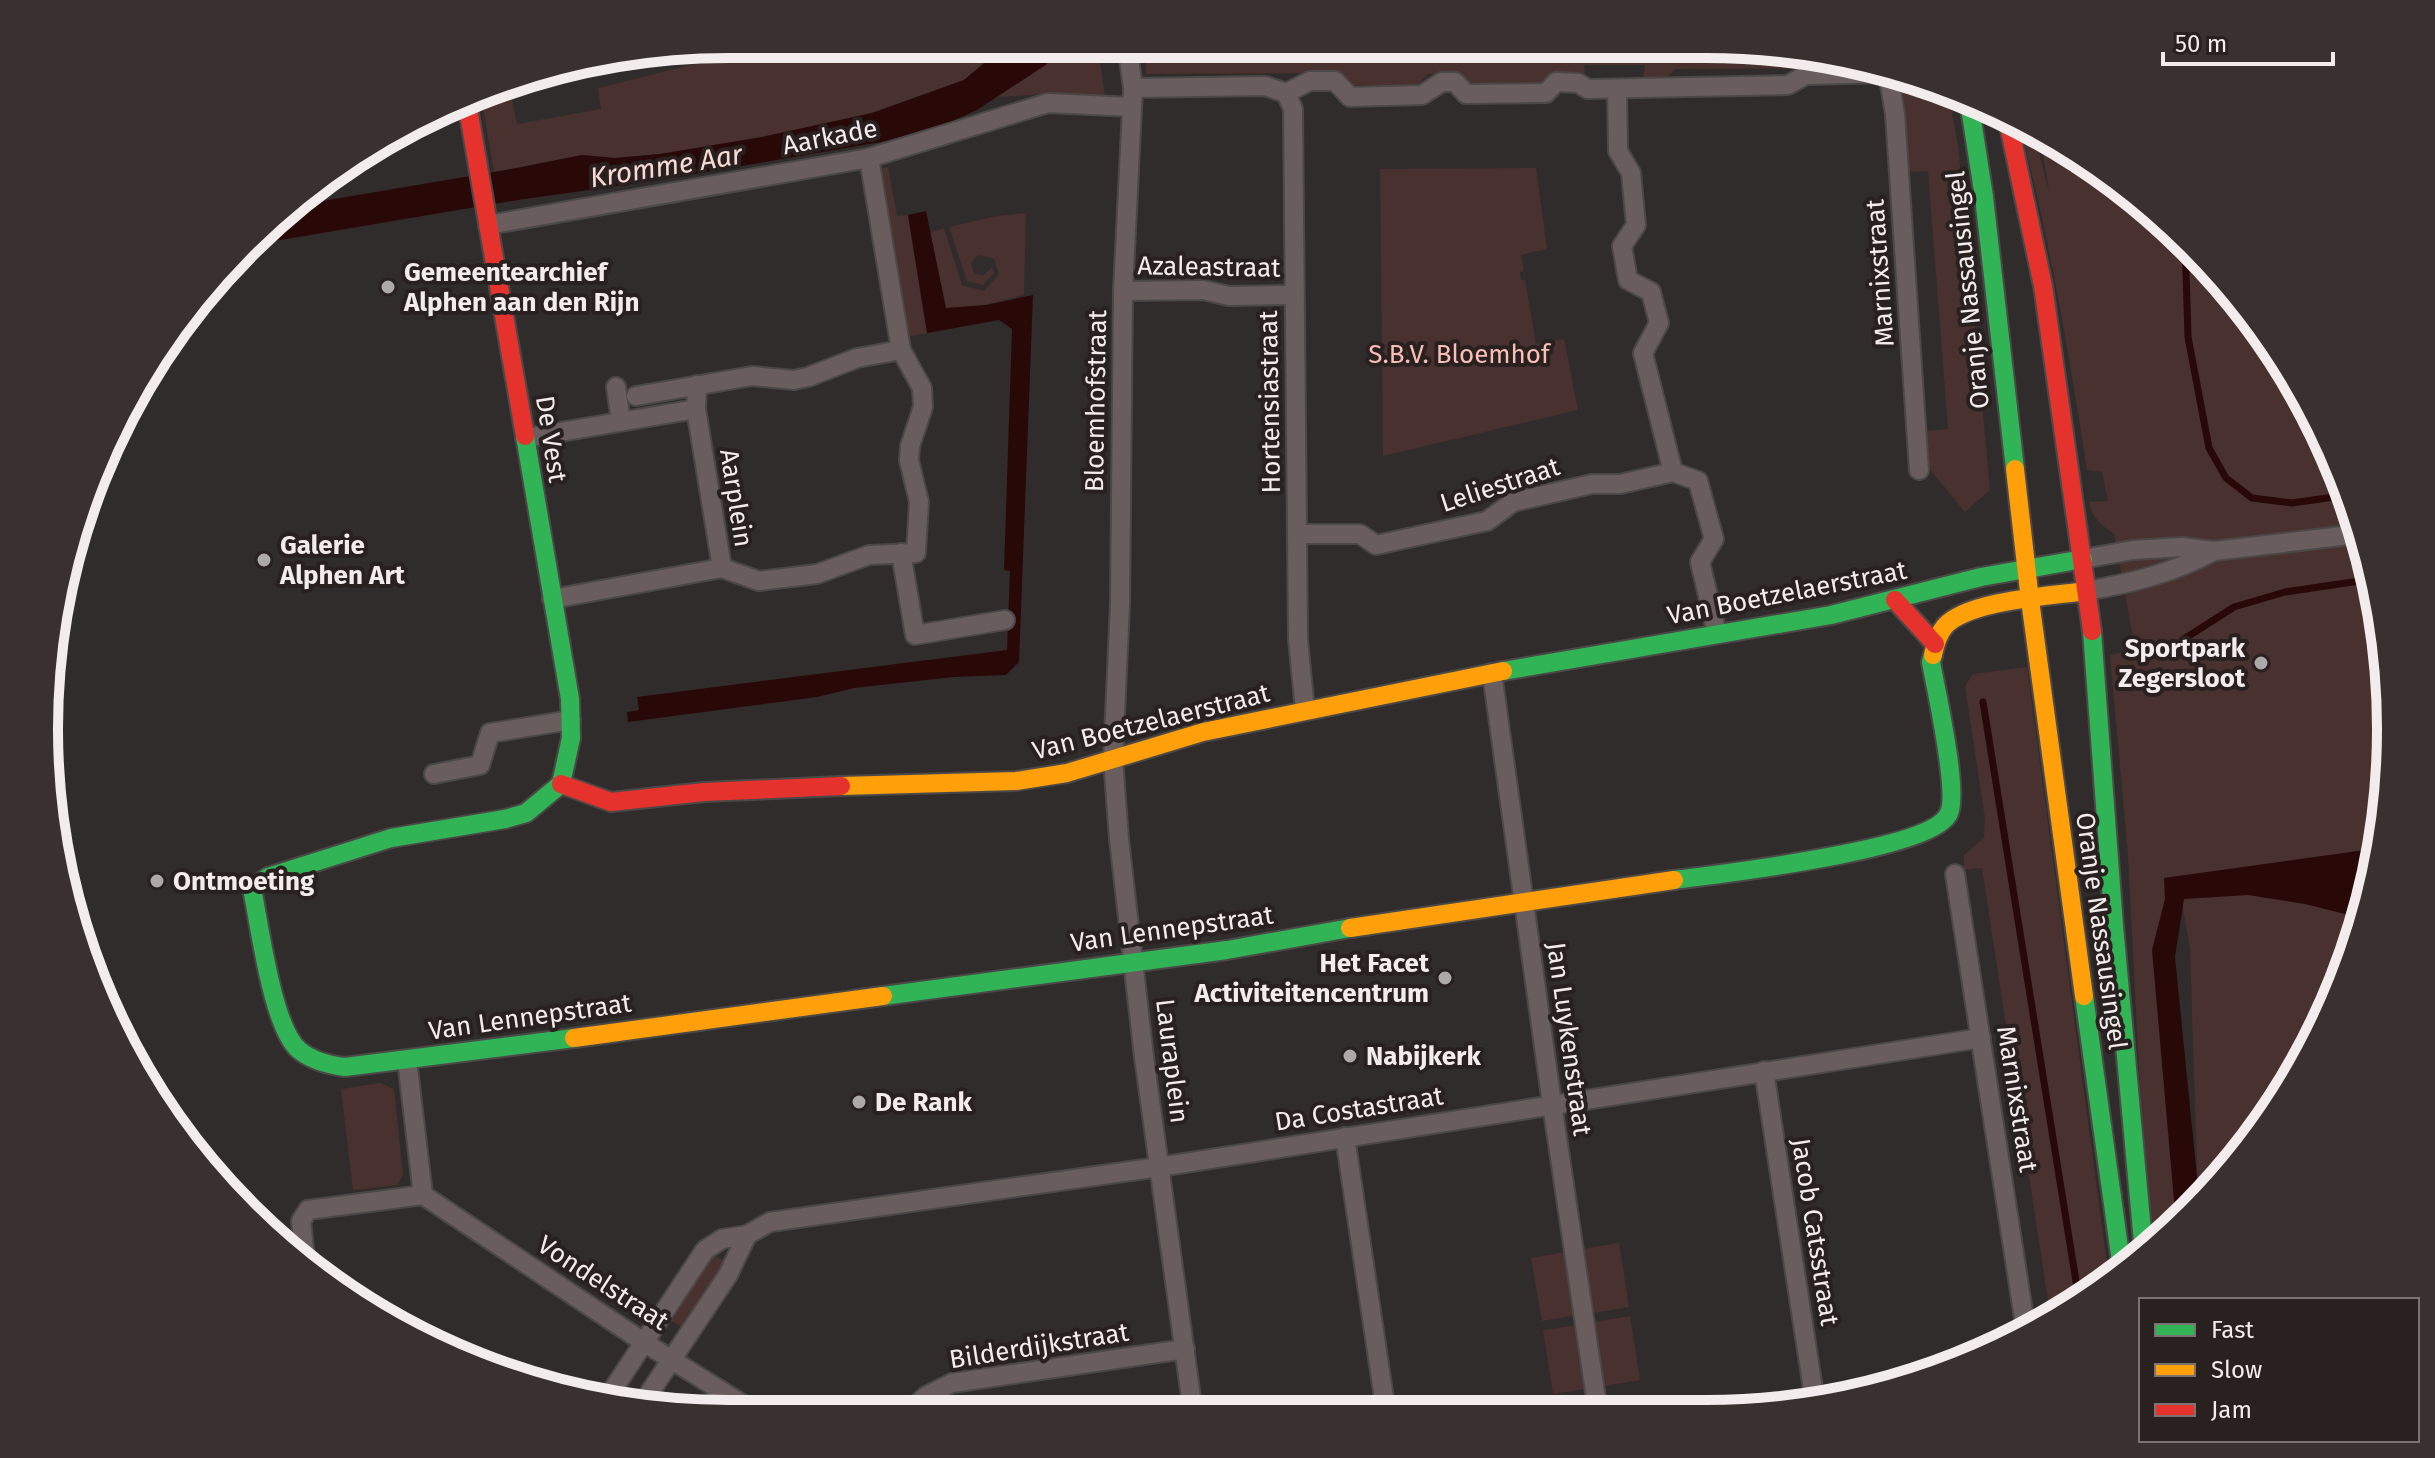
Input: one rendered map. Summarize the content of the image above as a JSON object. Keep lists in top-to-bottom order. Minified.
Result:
{"streets":{"street":["Aarkade","Azaleastraat","Marnixstraat","Oranje Nassausingel","Bloemhofstraat","Hortensiastraat","De Vest","Leliestraat","Aarplein","Van Boetzelaerstraat","Van Lennepstraat","Jan Luykenstraat","Lauraplein","Da Costastraat","Jacob Catsstraat","Vondelstraat","Bilderdijkstraat"]},"crossings":[["Aarkade","Bloemhofstraat"],["Aarkade","Hortensiastraat"],["Aarkade","De Vest"],["Azaleastraat","Bloemhofstraat"],["Azaleastraat","Hortensiastraat"],["Marnixstraat","Da Costastraat"],["Oranje Nassausingel","Van Boetzelaerstraat"],["Bloemhofstraat","Van Boetzelaerstraat"],["Bloemhofstraat","Van Lennepstraat"],["Bloemhofstraat","Lauraplein"],["Hortensiastraat","Leliestraat"],["Hortensiastraat","Van Boetzelaerstraat"],["De Vest","Aarplein"],["De Vest","Van Boetzelaerstraat"],["De Vest","Van Lennepstraat"],["Van Boetzelaerstraat","Van Lennepstraat"],["Van Boetzelaerstraat","Jan Luykenstraat"],["Van Lennepstraat","Jan Luykenstraat"],["Van Lennepstraat","Lauraplein"],["Jan Luykenstraat","Da Costastraat"],["Lauraplein","Da Costastraat"],["Lauraplein","Bilderdijkstraat"],["Da Costastraat","Jacob Catsstraat"],["Da Costastraat","Vondelstraat"]],"water":["Kromme Aar"],"parks":["S.B.V. Bloemhof"],"places":["Gemeentearchief Alphen aan den Rijn","Galerie Alphen Art","Sportpark Zegersloot","Ontmoeting","Het Facet Activiteitencentrum","Nabijkerk","De Rank"],"legend":["Fast","Slow","Jam"],"scale_bar":"50 m"}
